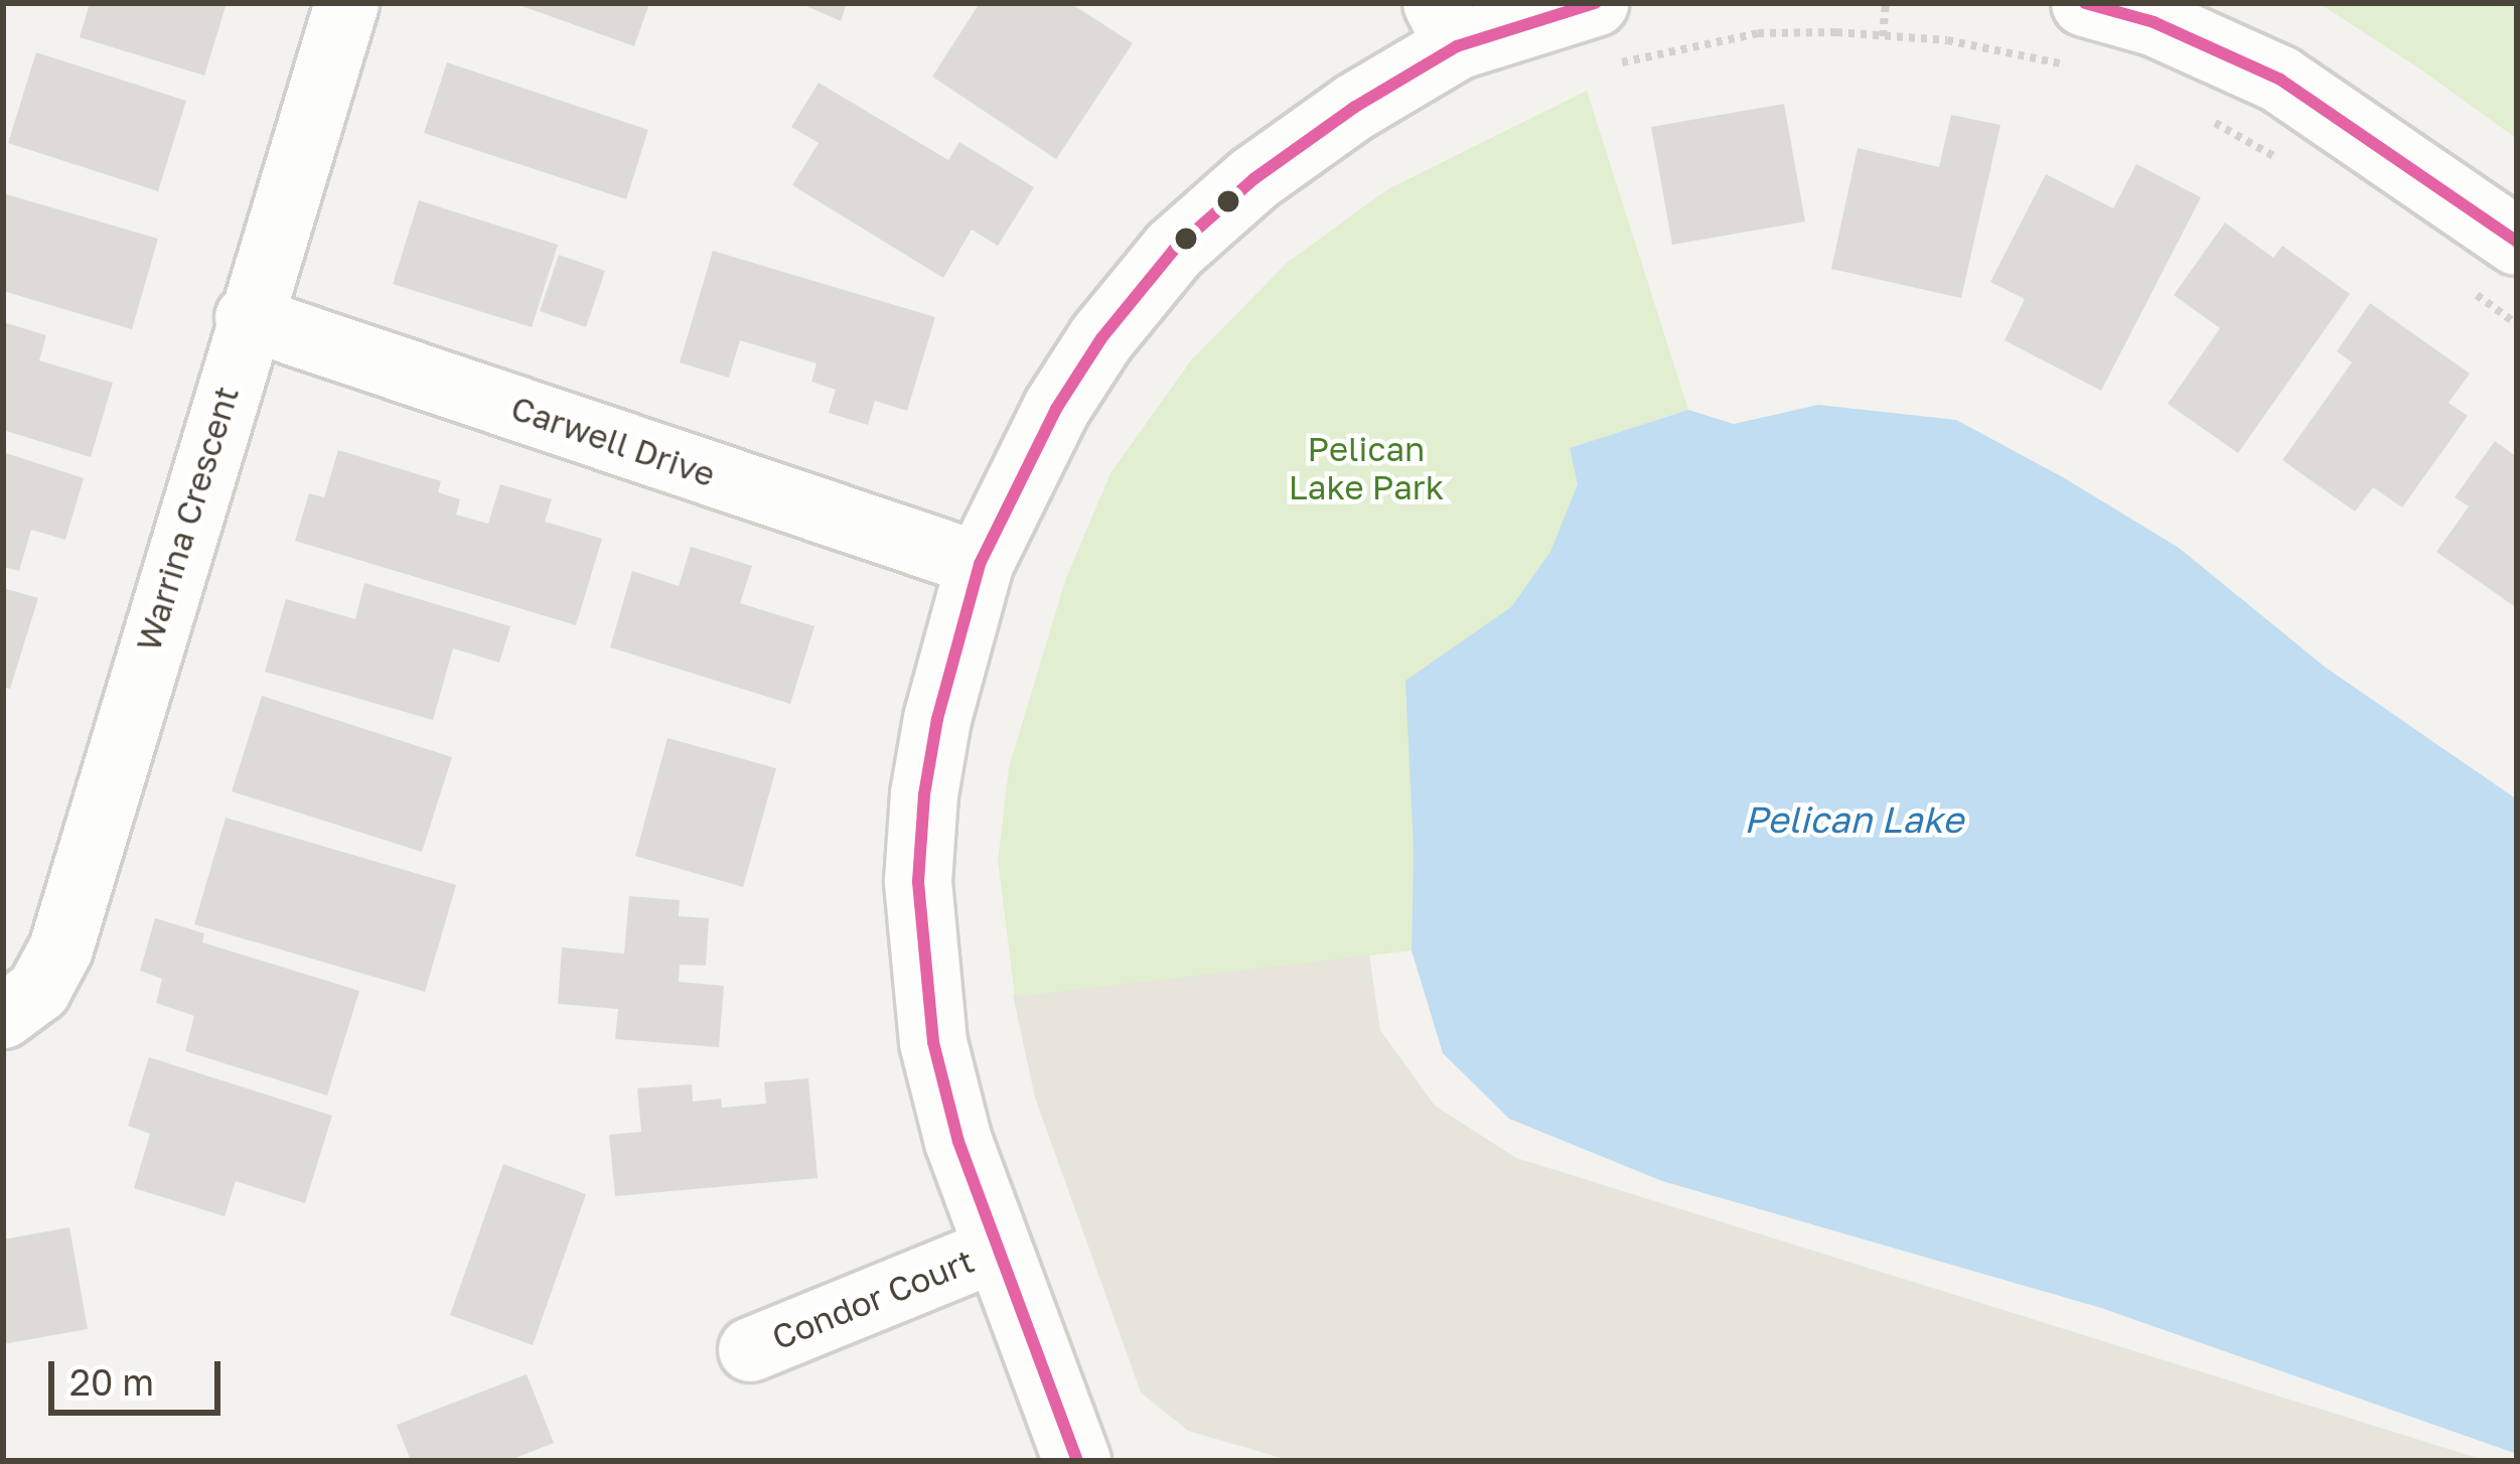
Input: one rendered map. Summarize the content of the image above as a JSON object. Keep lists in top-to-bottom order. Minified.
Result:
{"streets":{"street":["Carwell Drive","Warrina Crescent","Condor Court"]},"crossings":[["Carwell Drive","Warrina Crescent"]],"water":["Pelican Lake"],"parks":["Pelican Lake Park"],"scale_bar":"20 m"}
